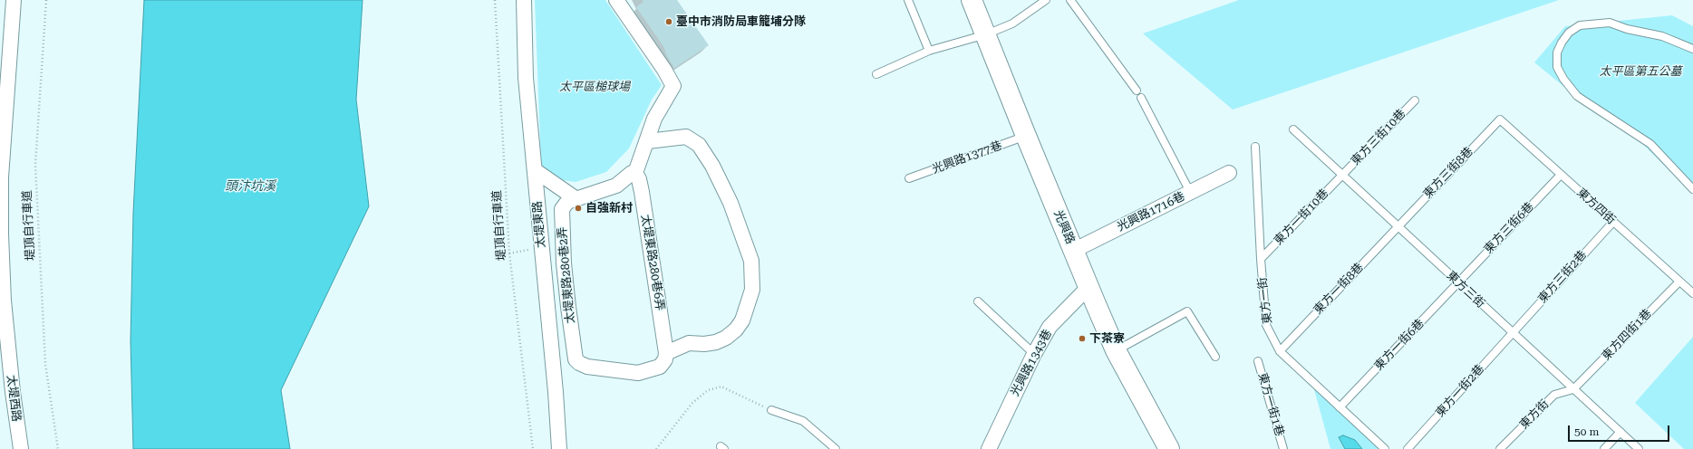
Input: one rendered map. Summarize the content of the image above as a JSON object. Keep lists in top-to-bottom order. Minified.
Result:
{"streets":{"main road":["光興路"],"street":["光興路1716巷","太堤東路","太堤東路280巷6弄","太堤東路280巷2弄","光興路1343巷","太堤西路"],"lane":["東方三街10巷","光興路1377巷","東方三街8巷","東方四街","東方一街10巷","東方三街6巷","東方三街2巷","東方一街8巷","東方三街","東方一街","東方四街1巷","東方一街6巷","東方一街2巷","東方一街1巷","東方街"],"path":["堤頂自行車道"]},"crossings":[["東方三街10巷","東方一街10巷"],["東方三街10巷","東方三街"],["光興路1377巷","光興路"],["東方三街8巷","東方四街"],["東方三街8巷","東方一街8巷"],["東方三街8巷","東方三街"],["東方四街","東方三街6巷"],["東方四街","東方三街2巷"],["東方四街","東方四街1巷"],["光興路1716巷","光興路"],["東方一街10巷","東方三街"],["東方一街10巷","東方一街"],["光興路","光興路1343巷"],["東方三街6巷","東方三街"],["東方三街6巷","東方一街6巷"],["太堤東路280巷6弄","太堤東路280巷2弄"],["東方三街2巷","東方三街"],["東方三街2巷","東方一街2巷"],["東方一街8巷","東方三街"],["東方一街8巷","東方一街"],["東方三街","東方四街1巷"],["東方三街","東方一街6巷"],["東方三街","東方一街2巷"],["東方三街","東方街"],["東方一街","東方一街6巷"],["東方四街1巷","東方街"]],"water":["頭汴坑溪"],"parks":["太平區第五公墓","太平區槌球場"],"places":["臺中市消防局車籠埔分隊","自強新村","下茶寮"],"scale_bar":"50 m"}
